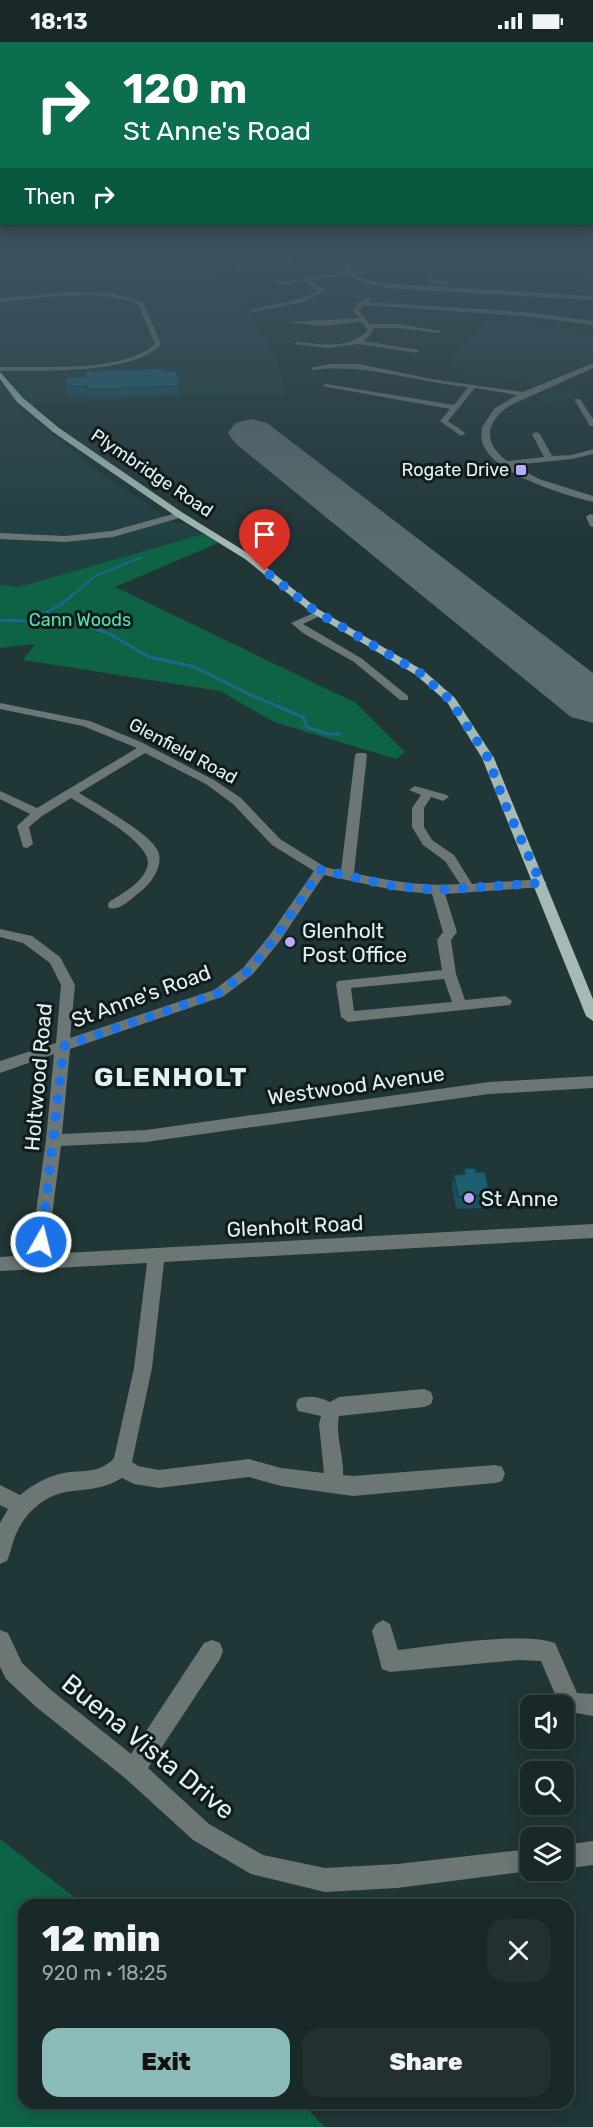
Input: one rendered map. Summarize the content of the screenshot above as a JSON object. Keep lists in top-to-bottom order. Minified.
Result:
{"streets":{"main road":["Plymbridge Road"],"street":["Glenfield Road","St Anne's Road","Holtwood Road","Westwood Avenue","Glenholt Road","Buena Vista Drive"]},"crossings":[["Plymbridge Road","Glenfield Road"],["Glenfield Road","St Anne's Road"],["St Anne's Road","Holtwood Road"],["Holtwood Road","Westwood Avenue"],["Holtwood Road","Glenholt Road"]],"districts":["GLENHOLT"],"parks":["Cann Woods"],"places":{"transit":["Rogate Drive"],"other":["Glenholt Post Office","St Anne"]},"page":{"status":"18:13","turn":["120 m","St Anne's Road"],"then":"Then","heading":["12 min","920 m · 18:25"],"buttons":["Exit","Share"]}}
